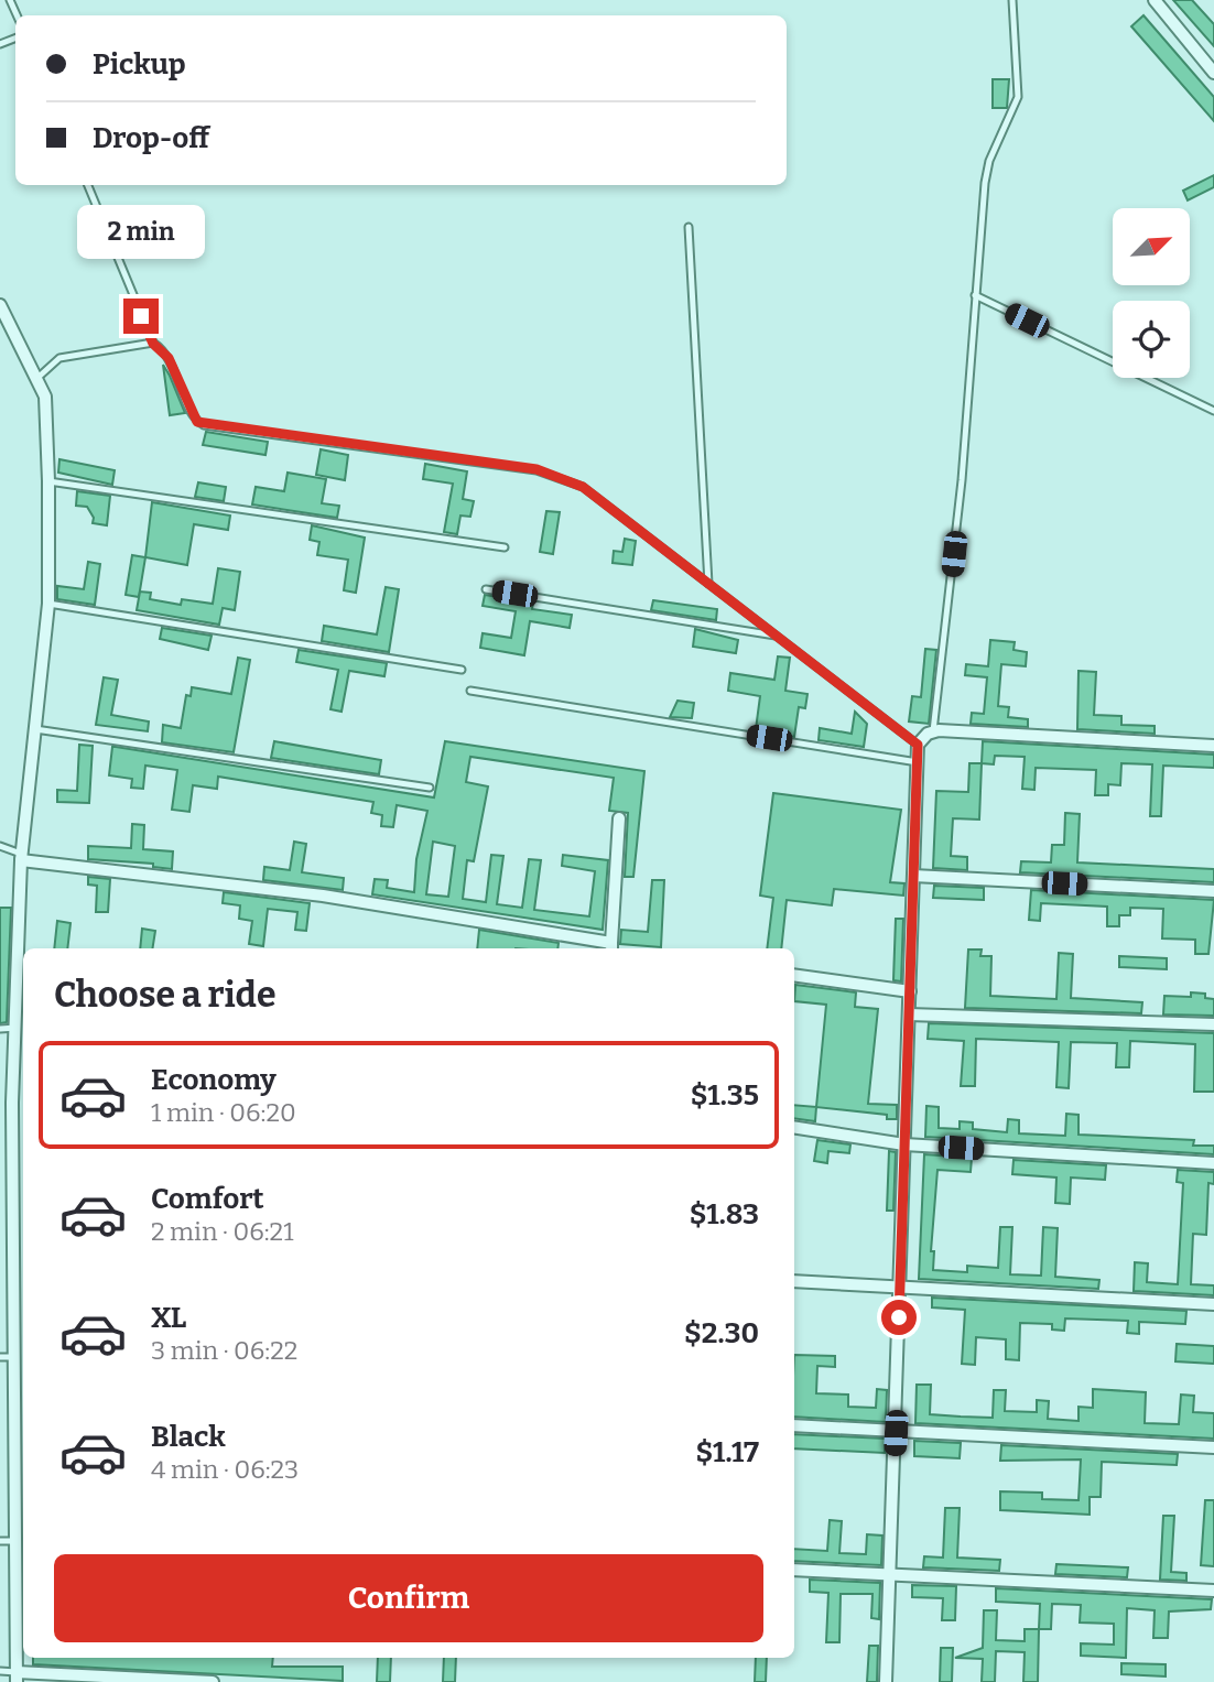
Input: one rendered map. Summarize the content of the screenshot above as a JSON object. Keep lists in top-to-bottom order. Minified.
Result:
{"north":"top right","page":{"banner":["Pickup","Drop-off"],"bubble":"2 min","heading":"Choose a ride","list":[{"name":"Economy","note":"1 min · 06:20","value":"$1.35"},{"name":"Comfort","note":"2 min · 06:21","value":"$1.83"},{"name":"XL","note":"3 min · 06:22","value":"$2.30"},{"name":"Black","note":"4 min · 06:23","value":"$1.17"}],"buttons":"Confirm"}}
